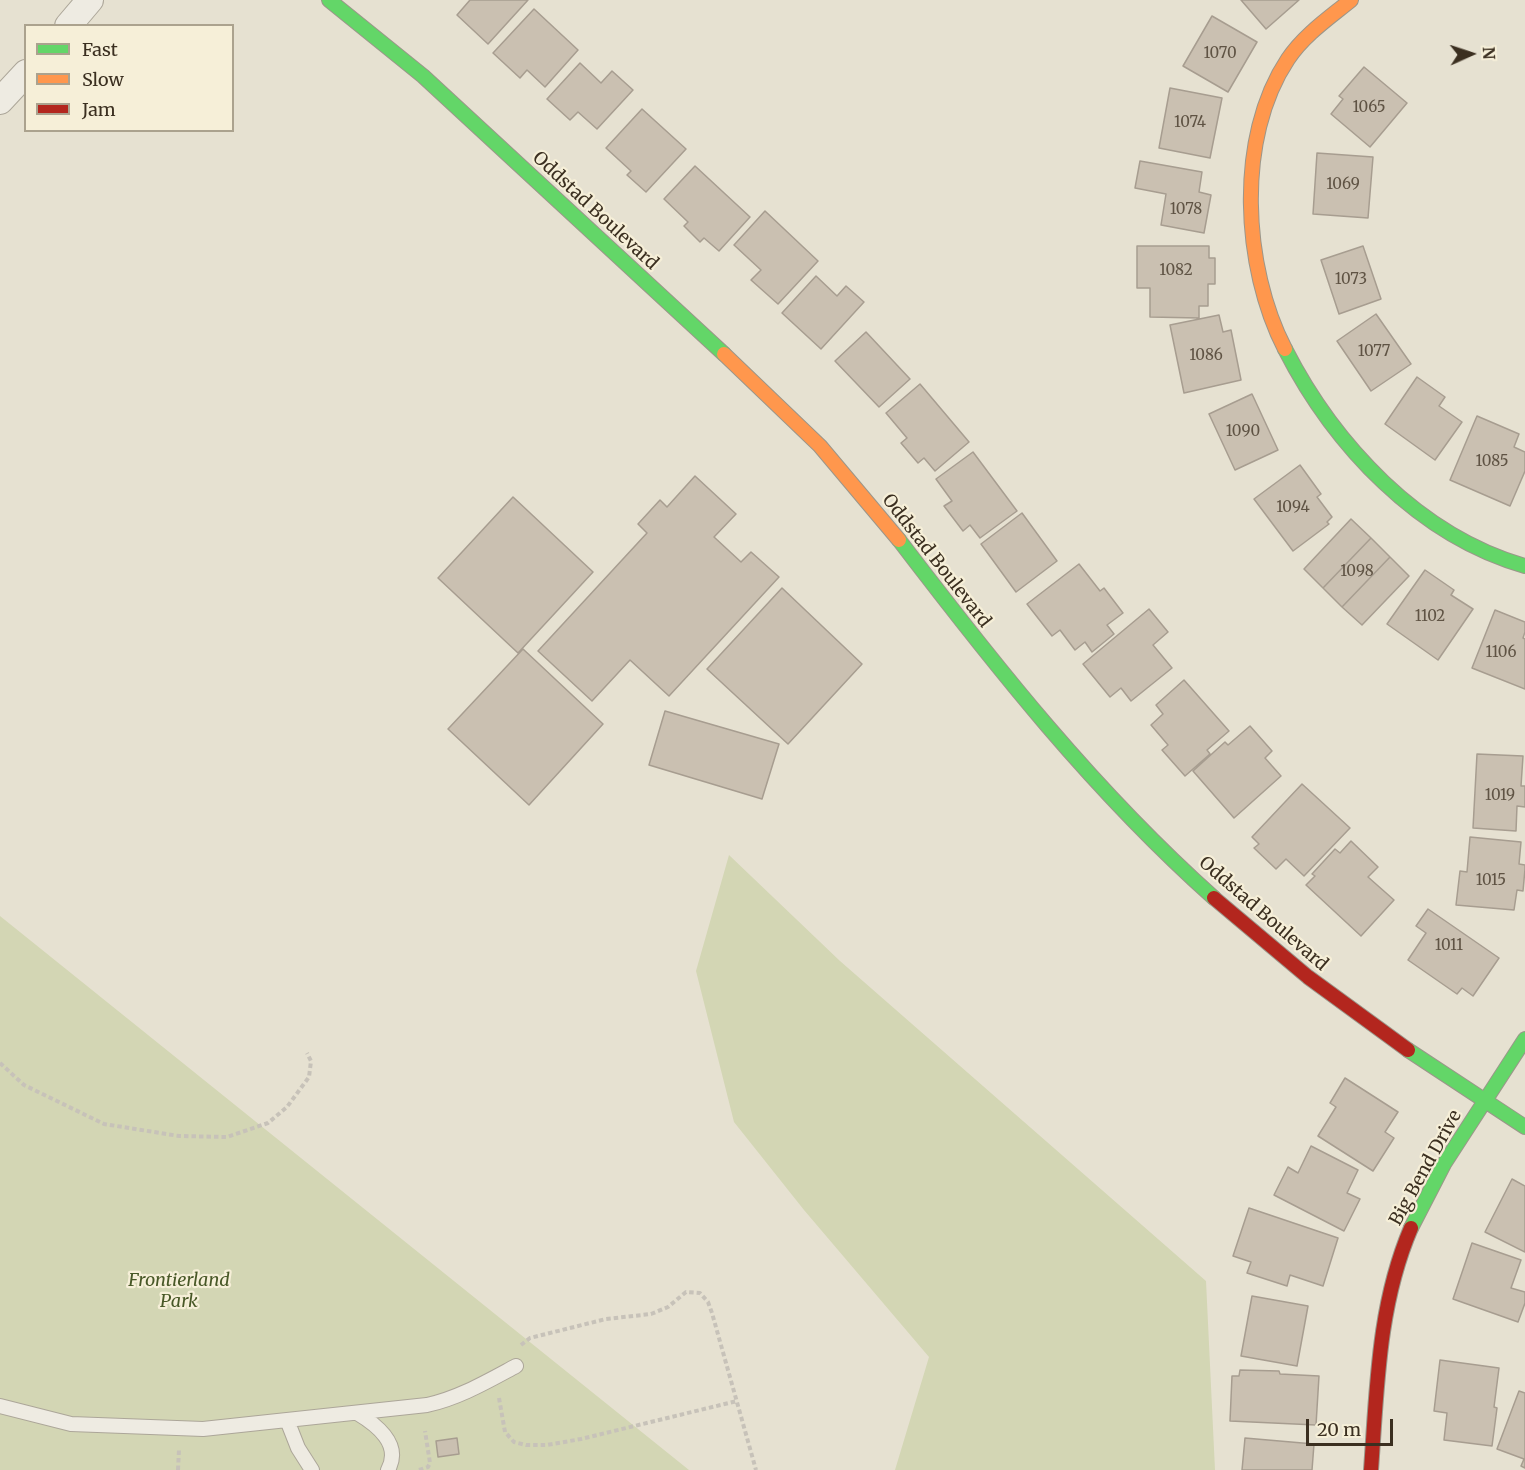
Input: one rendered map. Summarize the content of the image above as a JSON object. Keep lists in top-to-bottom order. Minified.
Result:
{"streets":{"street":["Oddstad Boulevard","Big Bend Drive"]},"crossings":[["Oddstad Boulevard","Big Bend Drive"]],"parks":["Frontierland Park"],"house_numbers":["1070","1065","1074","1069","1078","1082","1073","1077","1086","1090","1085","1094","1098","1102","1106","1019","1015","1011"],"legend":["Fast","Slow","Jam"],"scale_bar":"20 m","north":"right"}
